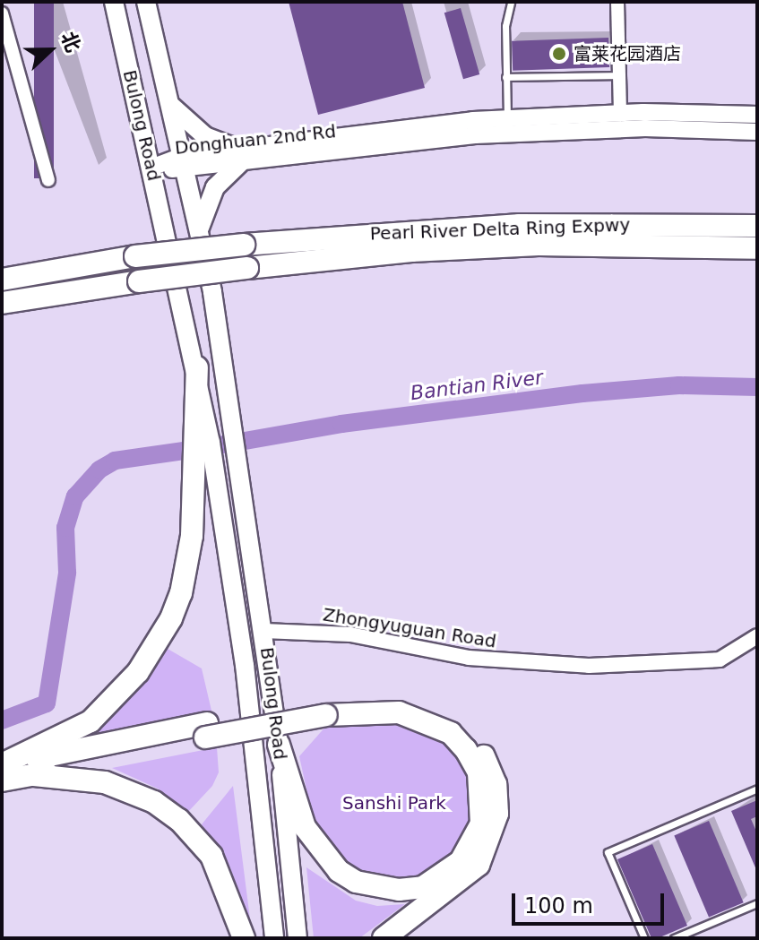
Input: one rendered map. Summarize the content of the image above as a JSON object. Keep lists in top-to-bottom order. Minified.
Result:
{"streets":{"highway":["Pearl River Delta Ring Expwy"],"main road":["Bulong Road","Donghuan 2nd Rd"],"street":["Zhongyuguan Road"]},"crossings":[["Bulong Road","Donghuan 2nd Rd"],["Bulong Road","Zhongyuguan Road"]],"water":["Bantian River"],"parks":["Sanshi Park"],"places":["富莱花园酒店"],"scale_bar":"100 m","north":"right"}
